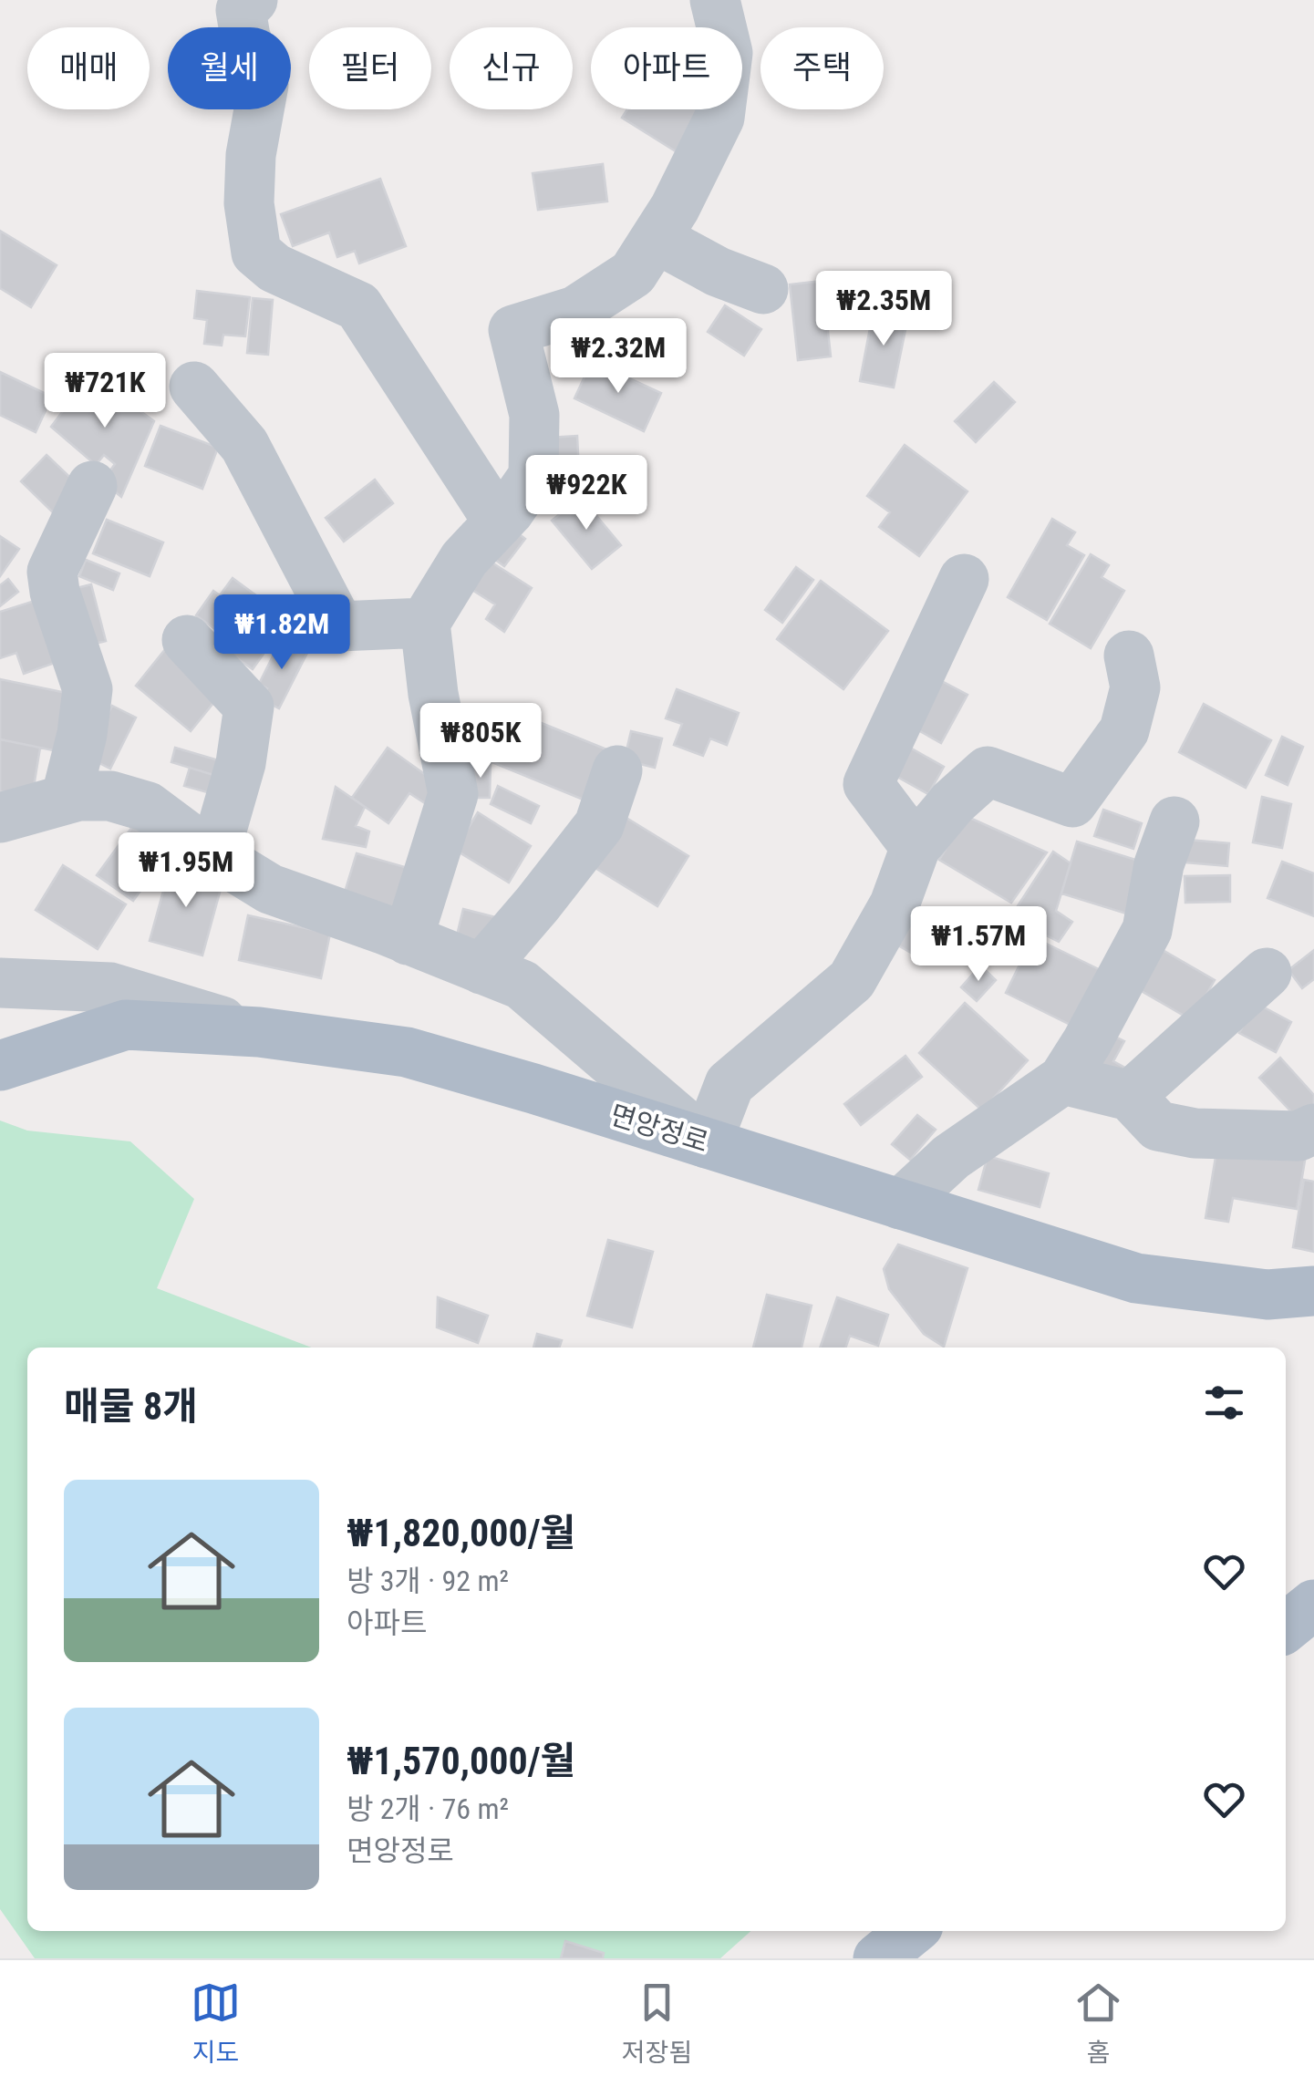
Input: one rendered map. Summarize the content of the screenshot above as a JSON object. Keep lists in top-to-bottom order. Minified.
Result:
{"streets":{"main road":["면앙정로"]},"page":{"chip":["매매","월세","필터","신규","아파트","주택"],"price":["₩2.35M","₩2.32M","₩721K","₩922K","₩1.82M","₩805K","₩1.95M","₩1.57M"],"heading":"매물 8개","list":[{"name":"₩1,820,000/월","note":"방 3개 · 92 m² · 아파트"},{"name":"₩1,570,000/월","note":"방 2개 · 76 m² · 면앙정로"}],"tabs":["지도","저장됨","홈"]}}
